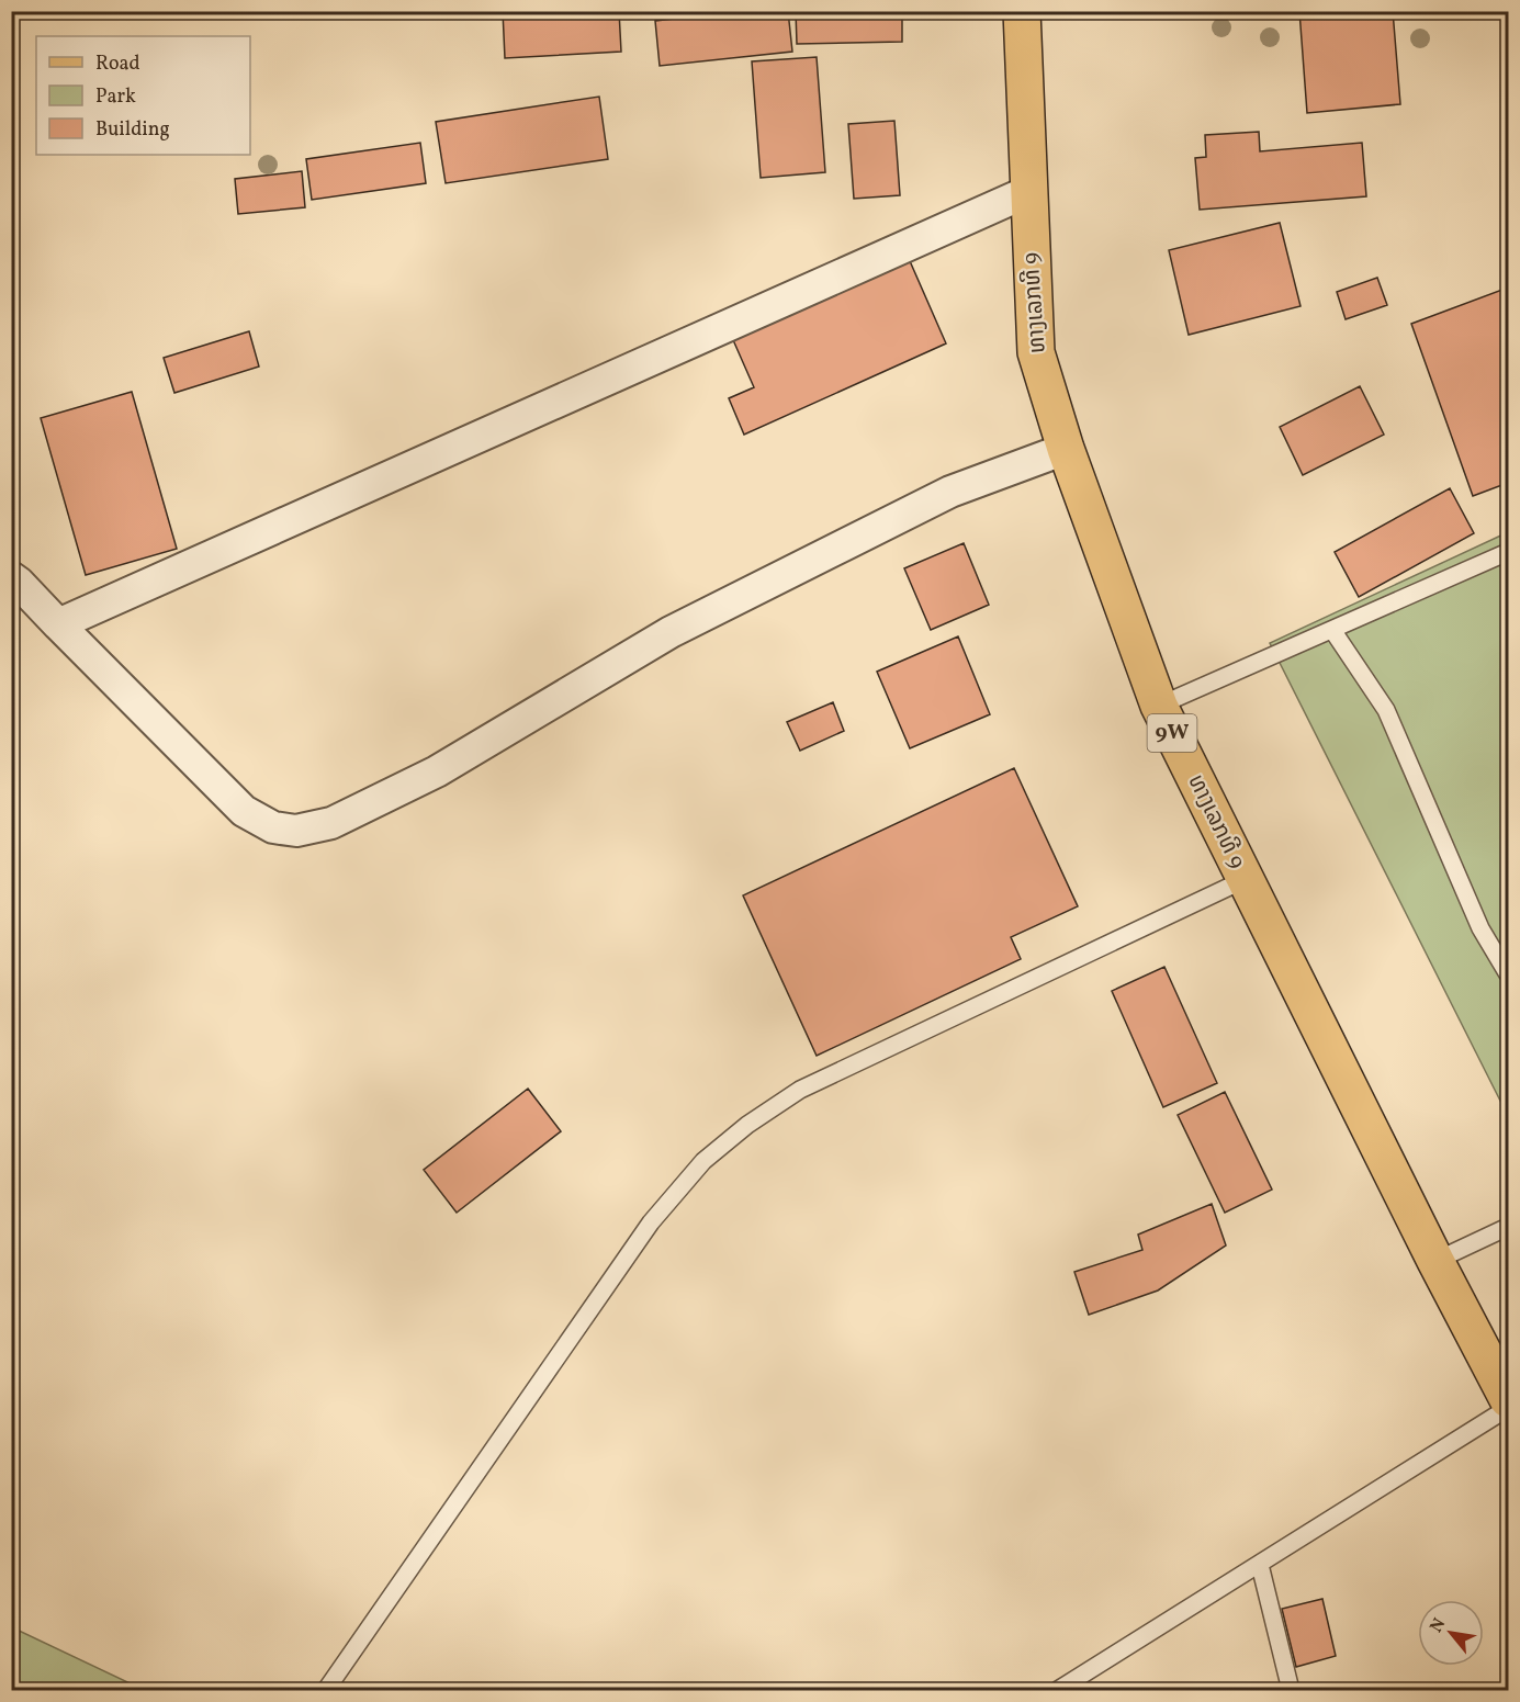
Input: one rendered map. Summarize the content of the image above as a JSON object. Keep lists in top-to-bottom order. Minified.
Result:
{"streets":{"main road":["ທາງເລກທີ 9","9W"]},"legend":["Road","Park","Building"],"north":"top left"}
